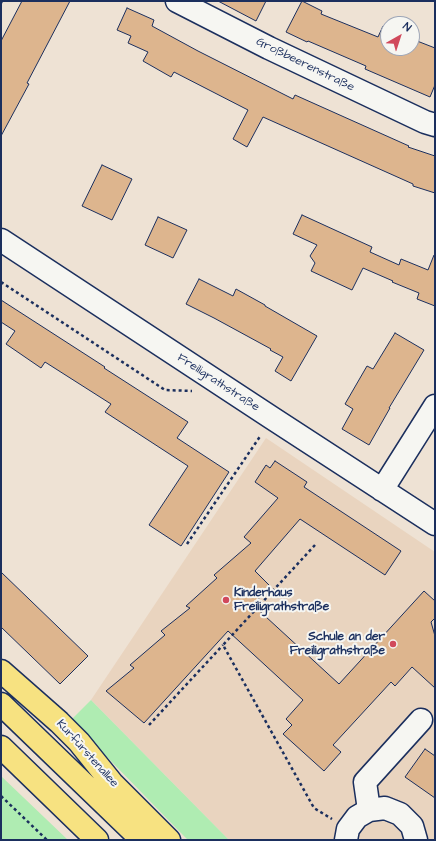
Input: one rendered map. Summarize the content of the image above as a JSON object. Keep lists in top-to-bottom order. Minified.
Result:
{"streets":{"main road":["Kurfürstenallee"],"street":["Großbeerenstraße","Freiligrathstraße"]},"places":["Kinderhaus Freiligrathstraße","Schule an der Freiligrathstraße"],"north":"top right"}
